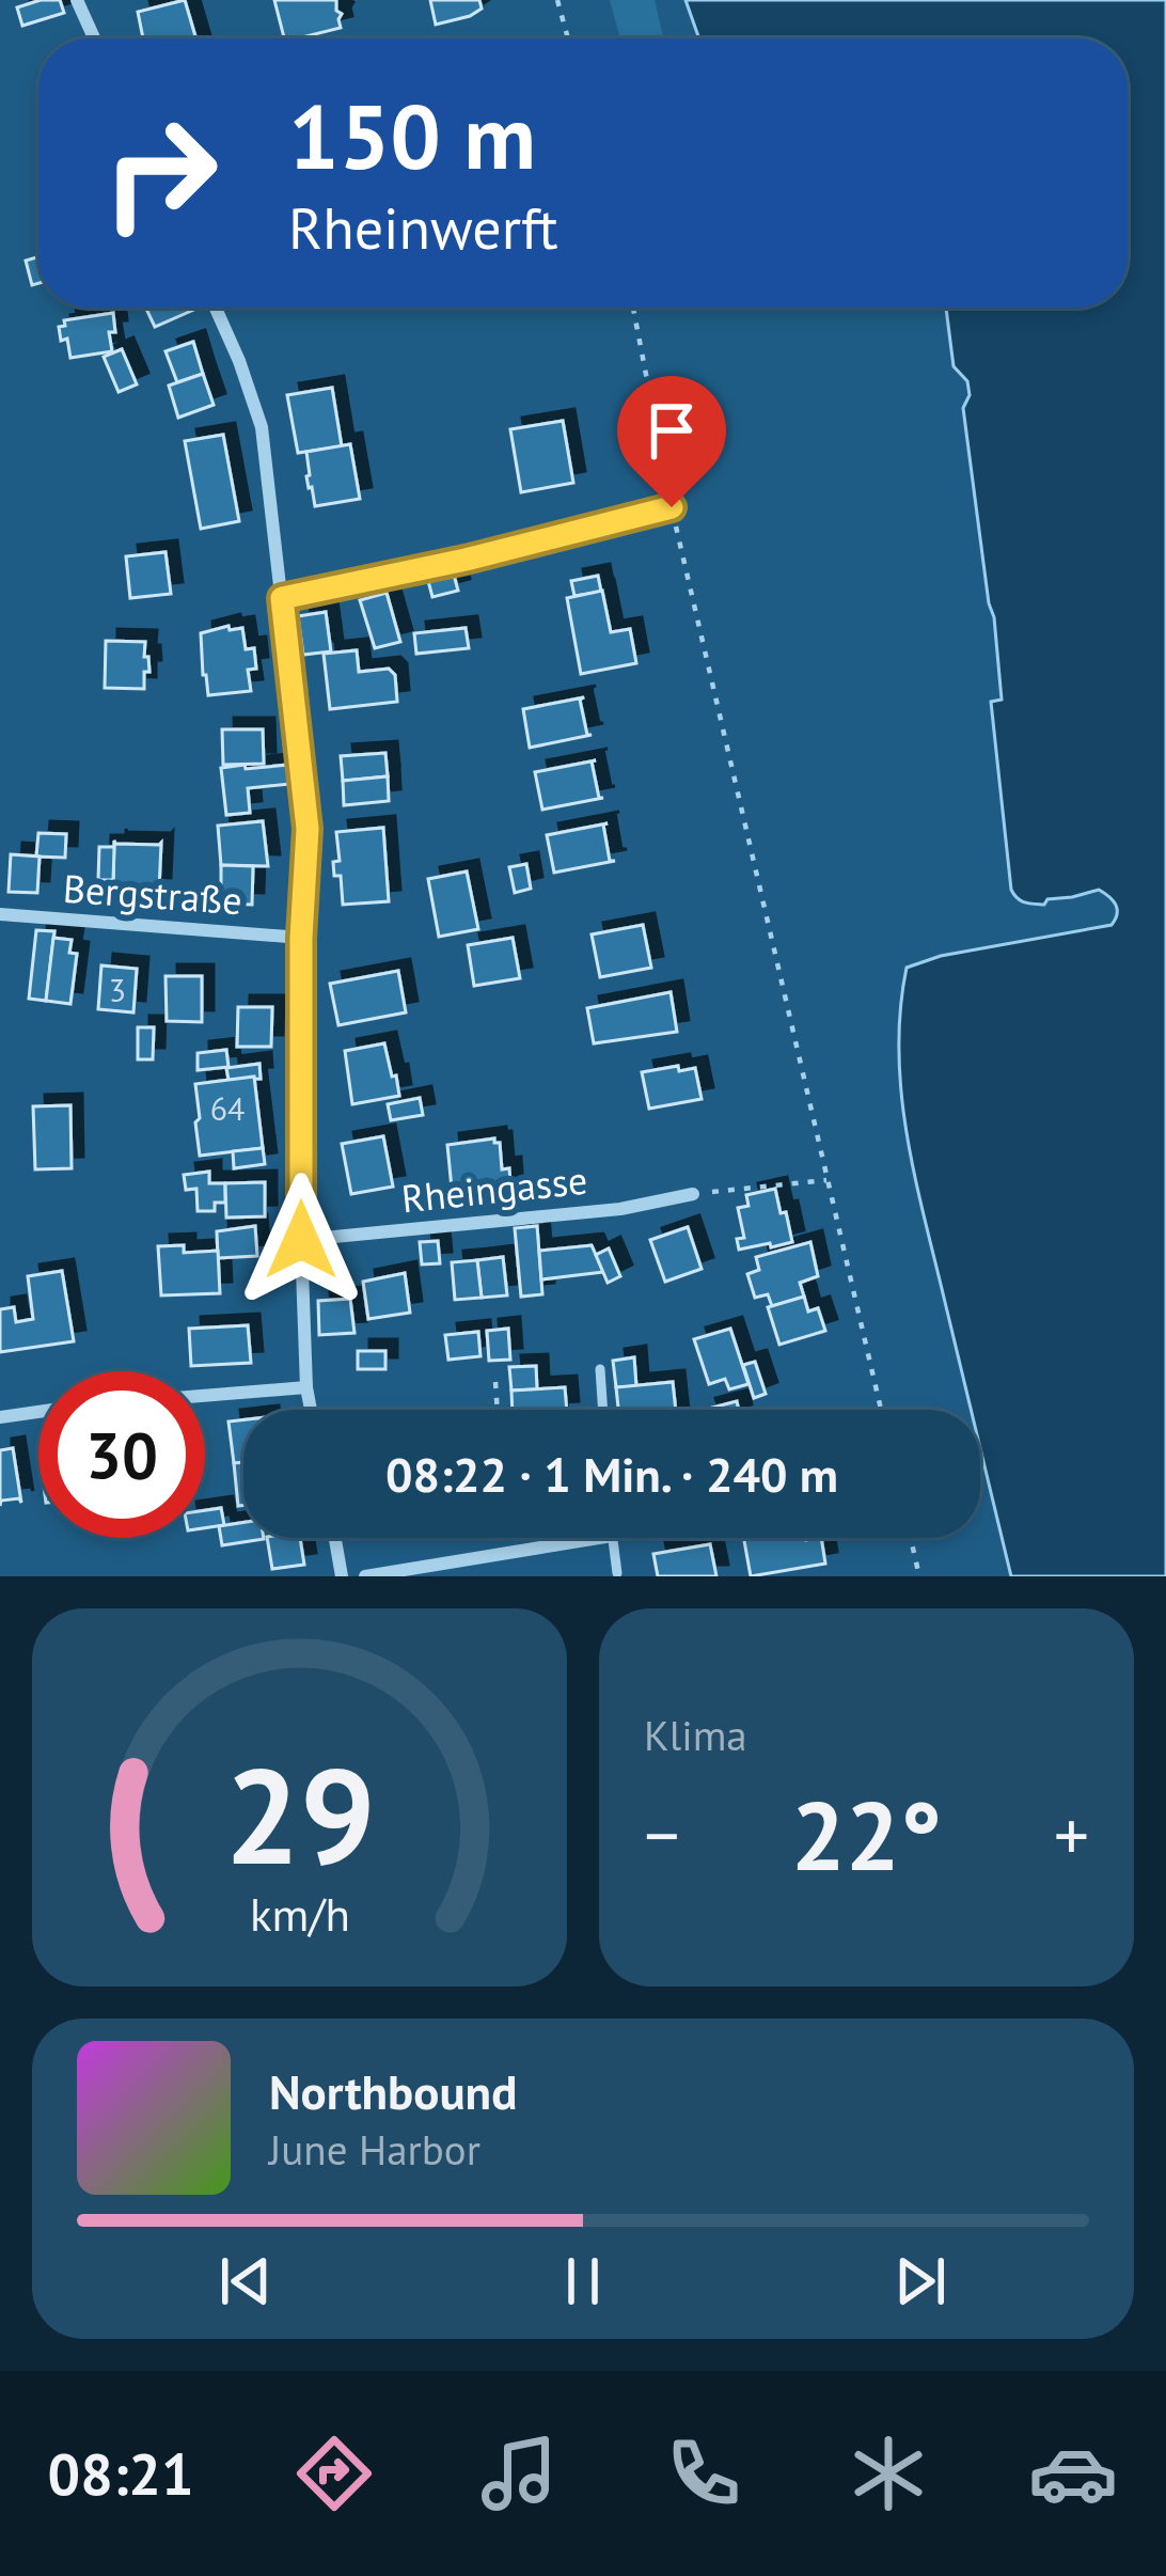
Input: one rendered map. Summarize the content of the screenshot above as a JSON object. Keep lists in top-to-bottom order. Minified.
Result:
{"streets":{"street":["Bergstraße","Rheingasse"]},"house_numbers":["3","64"],"page":{"turn":["150 m","Rheinwerft"],"limit":"30","trip":"08:22 · 1 Min. · 240 m","tile":"Klima","heat":["−","22°","+"],"song":["Northbound","June Harbor"],"tabs":"08:21","gauge":["29","km/h"]}}
